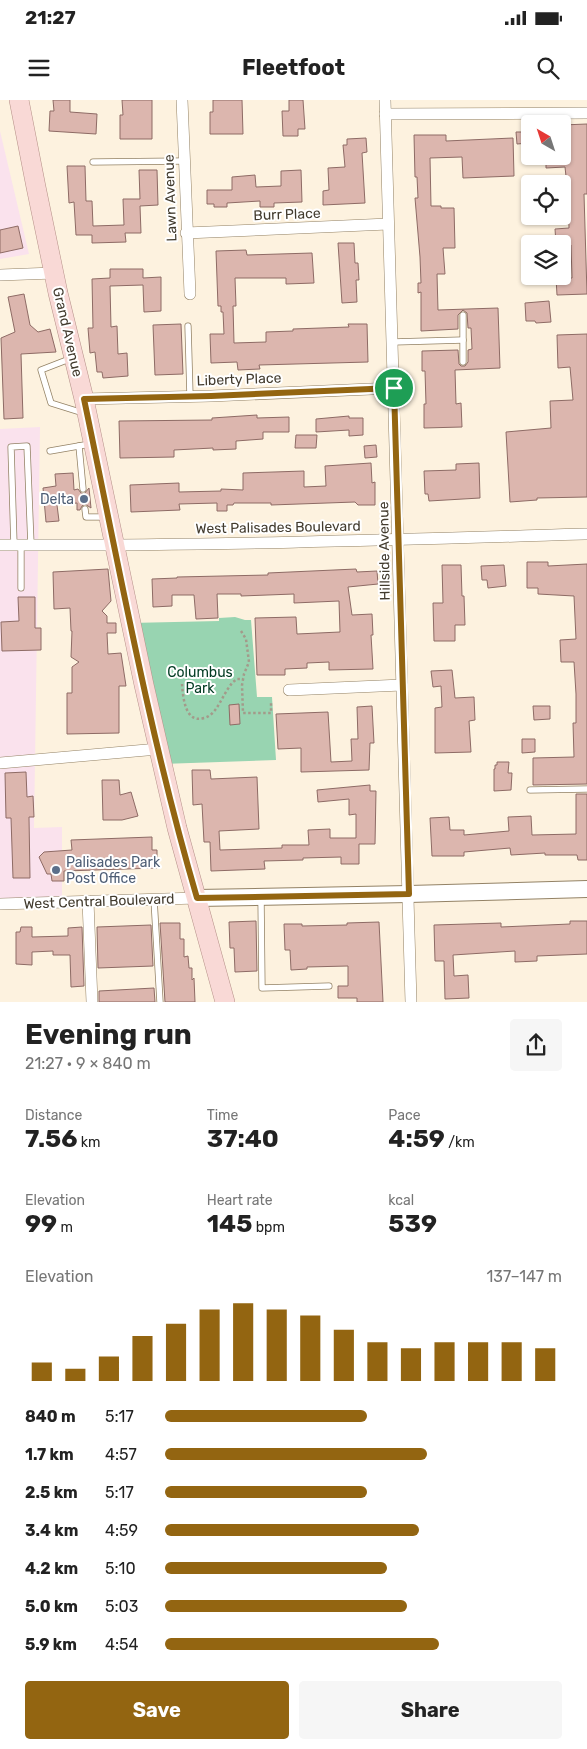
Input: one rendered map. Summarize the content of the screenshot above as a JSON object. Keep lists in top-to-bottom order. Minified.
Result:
{"streets":{"main road":["Grand Avenue","West Central Boulevard"],"street":["Lawn Avenue","Burr Place","Liberty Place","West Palisades Boulevard","Hillside Avenue"]},"crossings":[["Lawn Avenue","Burr Place"],["Burr Place","Hillside Avenue"],["Grand Avenue","Liberty Place"],["Grand Avenue","West Palisades Boulevard"],["Grand Avenue","West Central Boulevard"],["Liberty Place","Hillside Avenue"],["West Palisades Boulevard","Hillside Avenue"],["Hillside Avenue","West Central Boulevard"]],"parks":["Columbus Park"],"places":["Delta","Palisades Park Post Office"],"north":"top left","page":{"status":"21:27","header":"Fleetfoot","heading":["Evening run","21:27 · 9 × 840 m"],"stats":[["Distance","7.56 km"],["Time","37:40"],["Pace","4:59 /km"],["Elevation","99 m"],["Heart rate","145 bpm"],["kcal","539"]],"chart":["Elevation","137–147 m"],"list":[{"name":"840 m","note":"5:17"},{"name":"1.7 km","note":"4:57"},{"name":"2.5 km","note":"5:17"},{"name":"3.4 km","note":"4:59"},{"name":"4.2 km","note":"5:10"},{"name":"5.0 km","note":"5:03"},{"name":"5.9 km","note":"4:54"}],"buttons":["Save","Share"]}}
